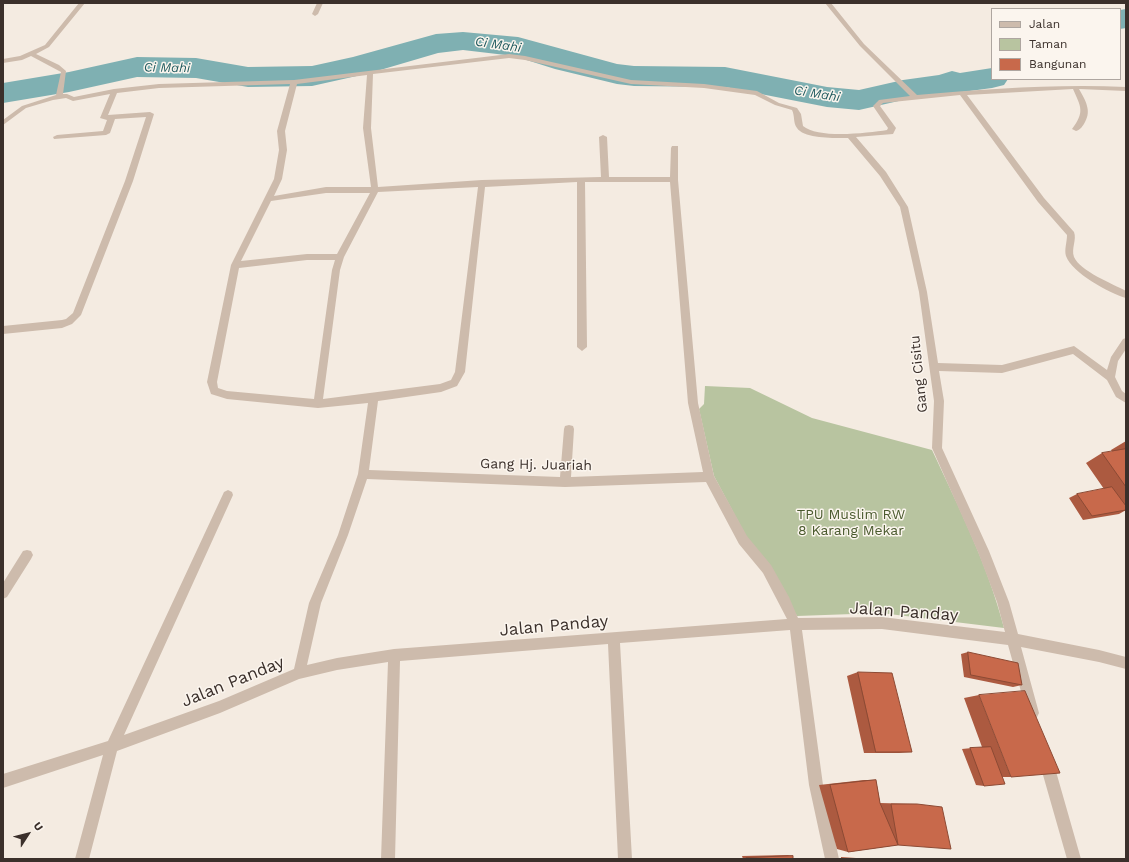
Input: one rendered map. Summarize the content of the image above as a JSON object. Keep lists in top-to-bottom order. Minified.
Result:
{"streets":{"street":["Gang Cisitu","Gang Hj. Juariah","Jalan Panday"]},"crossings":[["Gang Cisitu","Jalan Panday"]],"water":["Ci Mahi"],"parks":["TPU Muslim RW 8 Karang Mekar"],"legend":["Jalan","Taman","Bangunan"],"north":"top right"}
